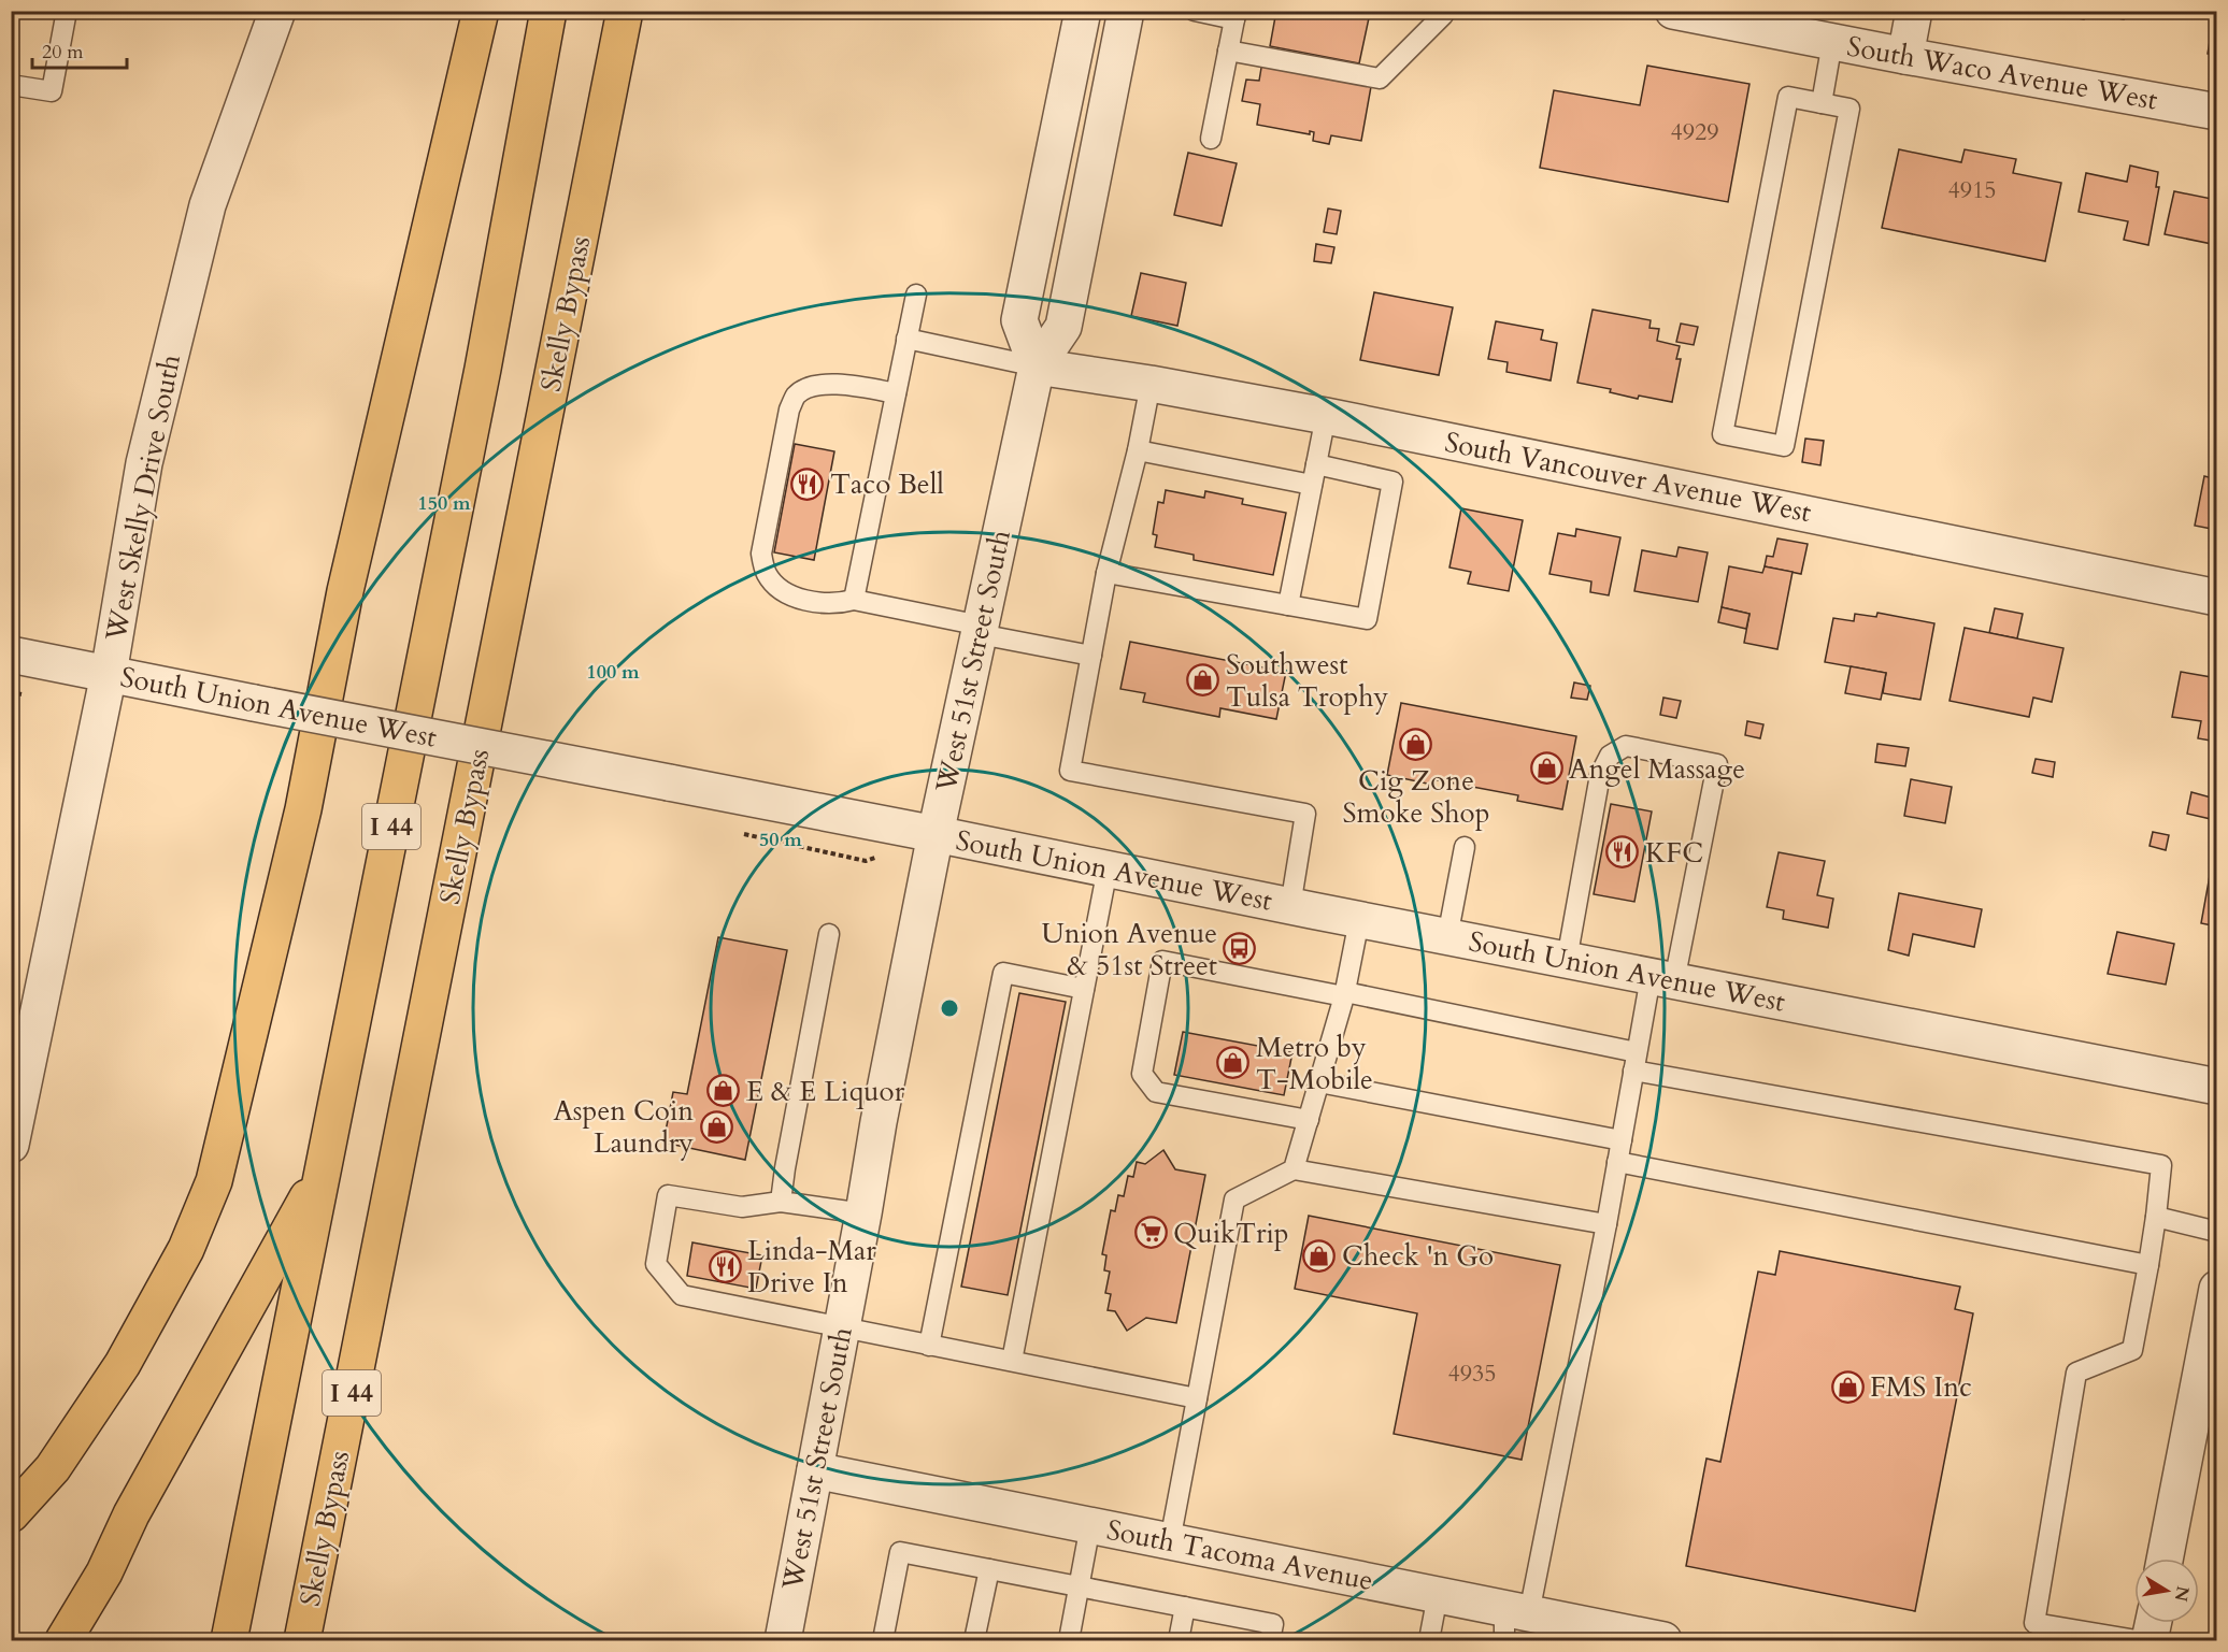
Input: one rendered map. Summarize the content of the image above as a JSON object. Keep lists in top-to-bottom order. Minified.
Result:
{"streets":{"highway":["Skelly Bypass","I 44"],"street":["South Waco Avenue West","South Vancouver Avenue West","West Skelly Drive South","West 51st Street South","South Union Avenue West","South Tacoma Avenue"]},"crossings":[["South Vancouver Avenue West","West 51st Street South"],["West Skelly Drive South","South Union Avenue West"],["West 51st Street South","South Union Avenue West"],["West 51st Street South","South Tacoma Avenue"]],"places":{"restaurant":["Taco Bell","KFC","Linda-Mar Drive In"],"shop":["Southwest Tulsa Trophy","Cig Zone Smoke Shop","Angel Massage","Metro by T-Mobile","E & E Liquor","Aspen Coin Laundry","Check 'n Go","FMS Inc"],"bus stop":["Union Avenue & 51st Street"],"supermarket":["QuikTrip"]},"house_numbers":["4929","4915","4935"],"scale_bar":"20 m","north":"right","rings":["150 m","100 m","50 m"]}
